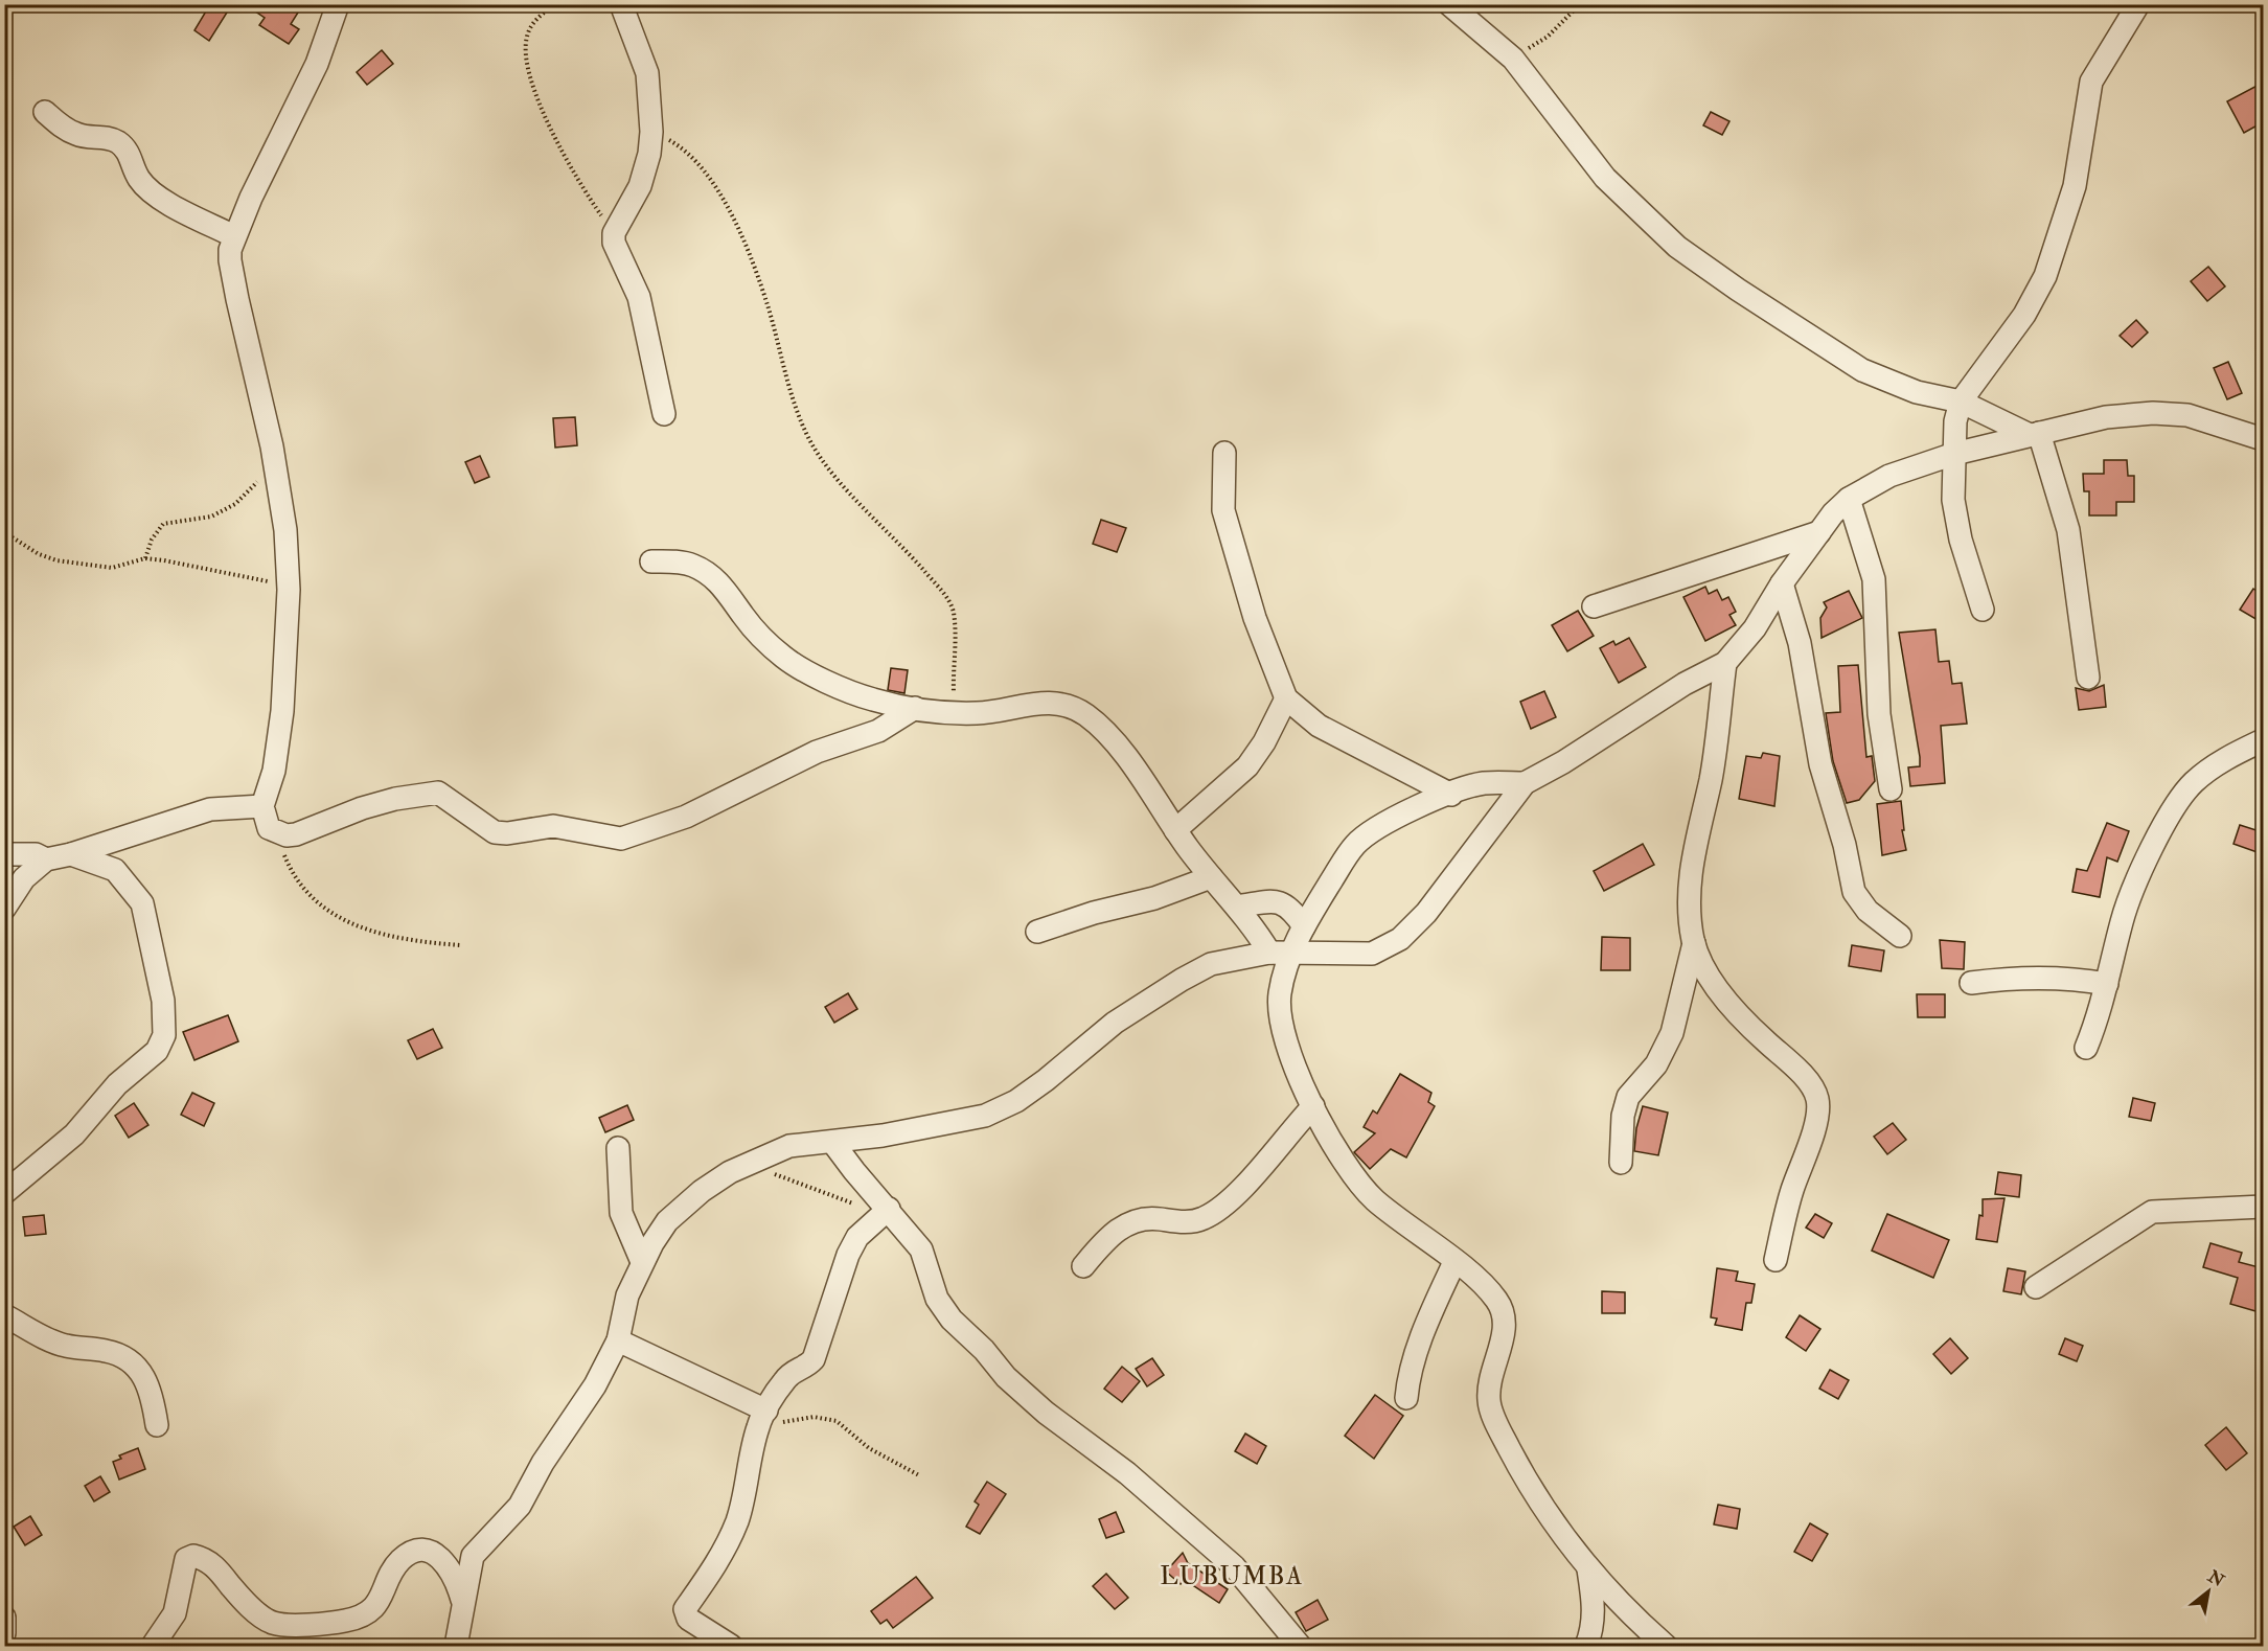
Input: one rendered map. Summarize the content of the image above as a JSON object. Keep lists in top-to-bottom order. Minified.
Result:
{"districts":["LUBUMBA"],"north":"top right"}
